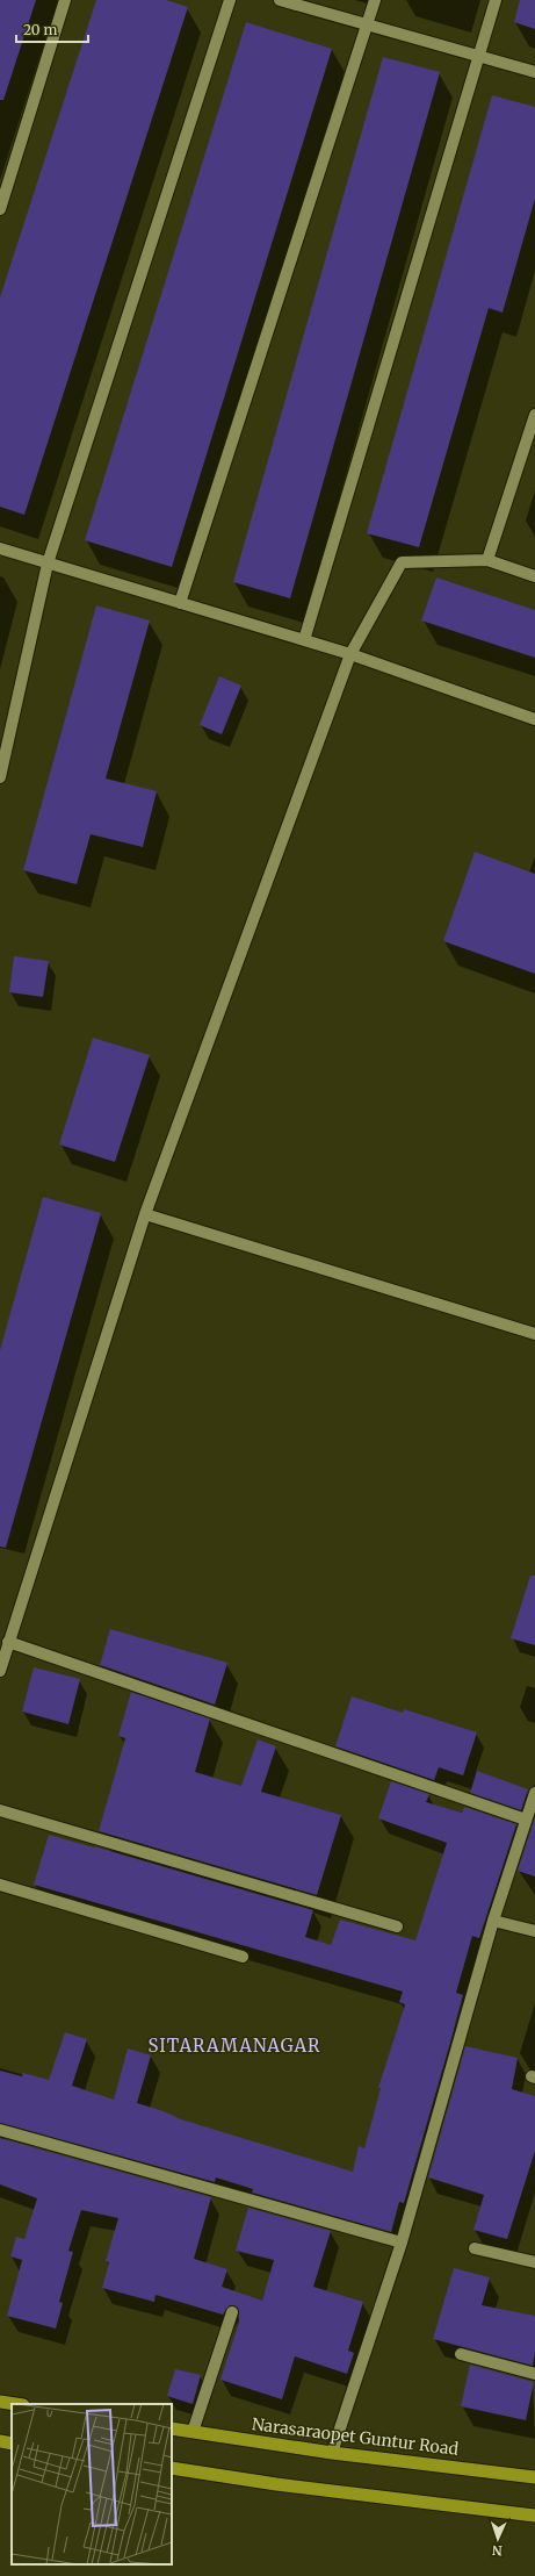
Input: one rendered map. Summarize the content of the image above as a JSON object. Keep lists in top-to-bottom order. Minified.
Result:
{"streets":{"highway":["Narasaraopet Guntur Road"]},"districts":["SITARAMANAGAR"],"scale_bar":"20 m","north":"bottom"}
